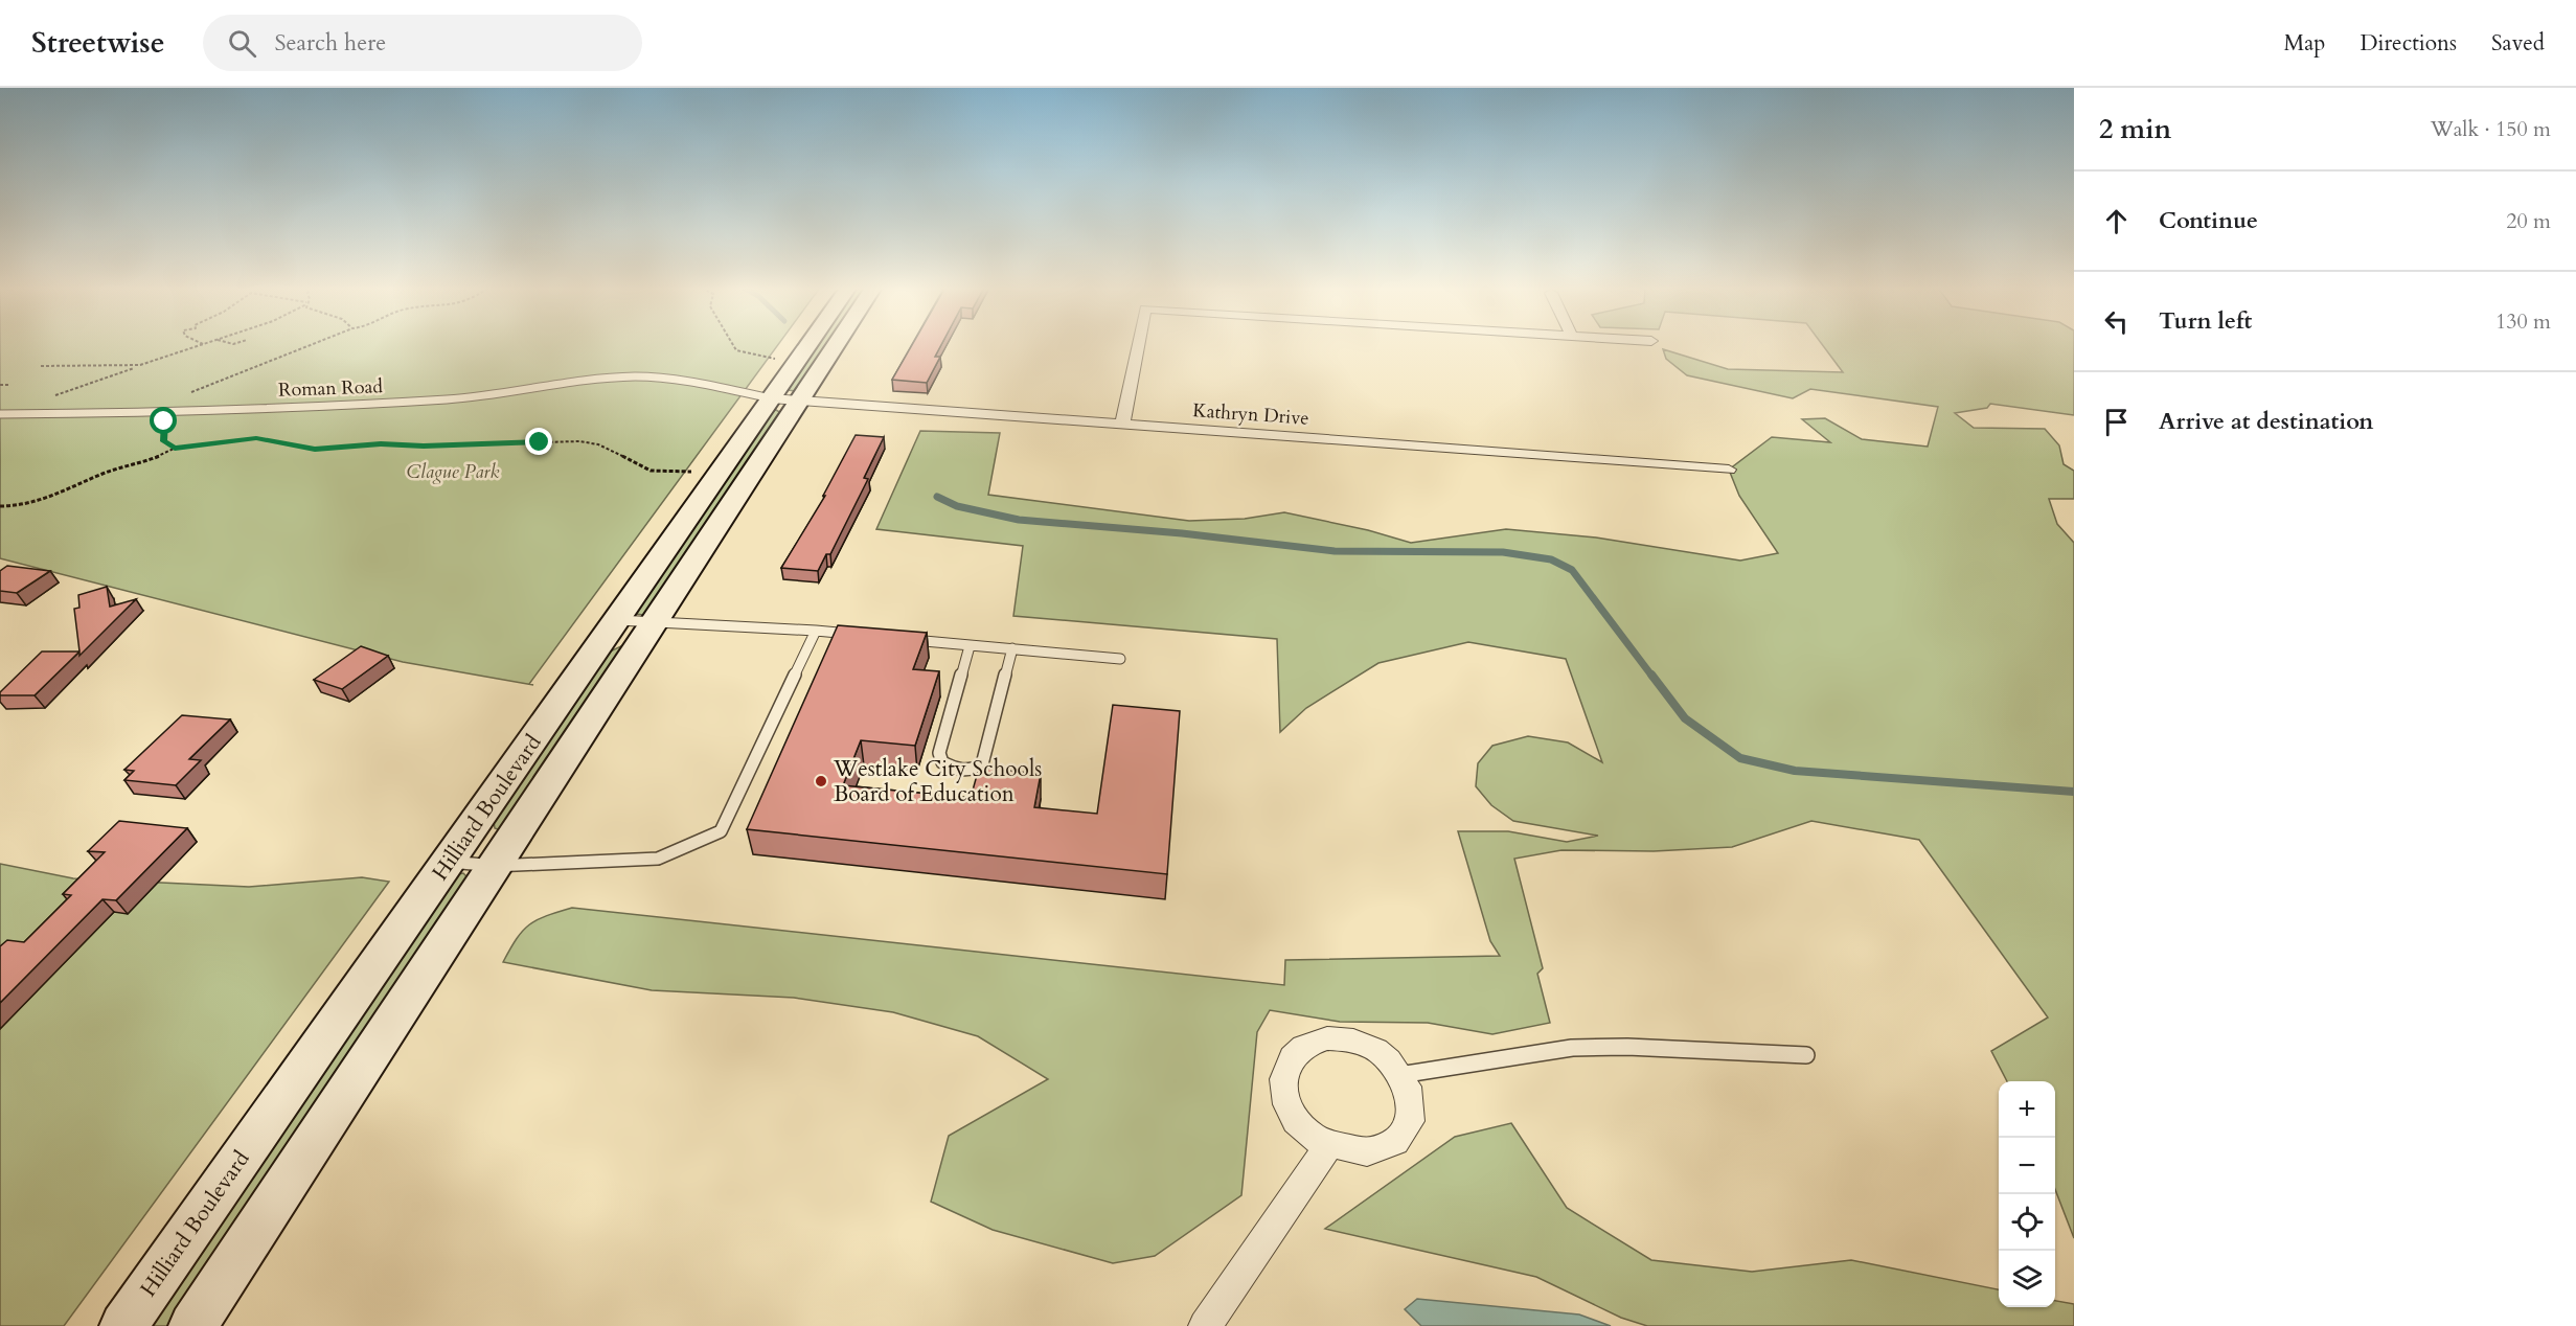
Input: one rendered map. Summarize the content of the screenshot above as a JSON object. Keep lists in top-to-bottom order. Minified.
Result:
{"streets":{"main road":["Hilliard Boulevard"],"street":["Kathryn Drive"],"lane":["Roman Road"]},"crossings":[["Roman Road","Kathryn Drive"],["Roman Road","Hilliard Boulevard"],["Kathryn Drive","Hilliard Boulevard"]],"parks":["Clague Park"],"places":["Westlake City Schools Board of Education"],"page":{"header":"Streetwise","search":"Search here","nav":["Map","Directions","Saved"],"heading":["2 min","Walk · 150 m"],"list":[["Continue","20 m"],["Turn left","130 m"],"Arrive at destination"],"map_buttons":["+","−"]}}
